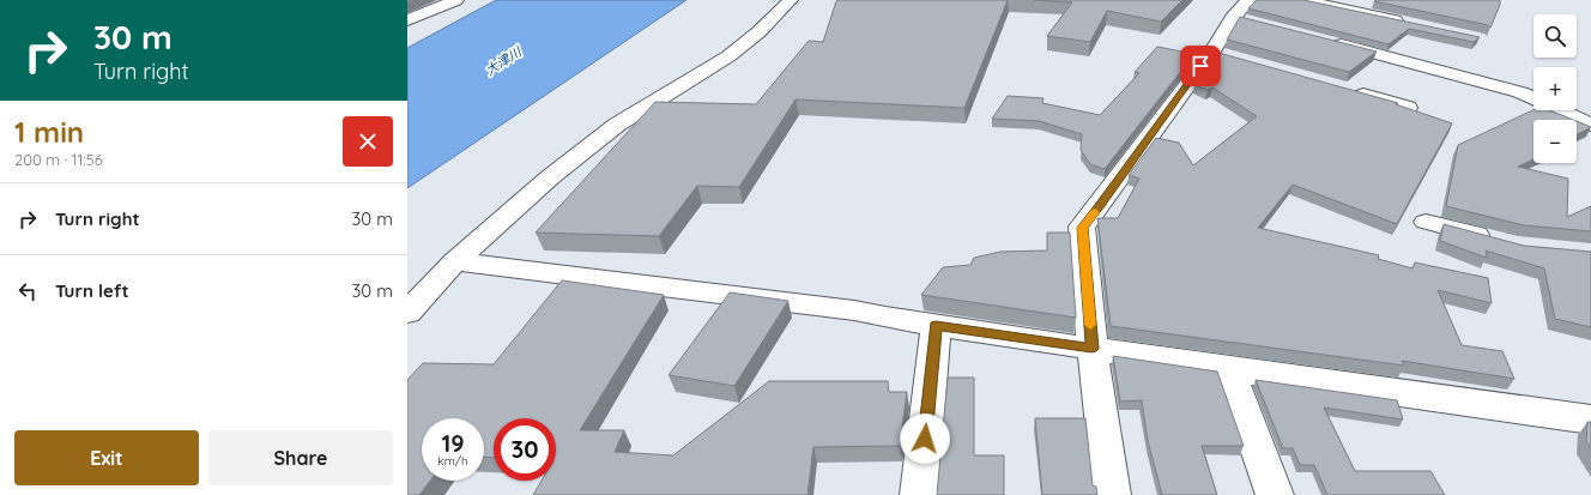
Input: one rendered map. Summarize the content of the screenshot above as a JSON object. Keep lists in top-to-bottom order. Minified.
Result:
{"water":["大津川"],"page":{"turn":["30 m","Turn right"],"map_buttons":["+","−"],"heading":["1 min","200 m · 11:56"],"list":[{"name":"Turn right","value":"30 m"},{"name":"Turn left","value":"30 m"}],"speed":"19 km/h","limit":"30","buttons":["Exit","Share"]}}
